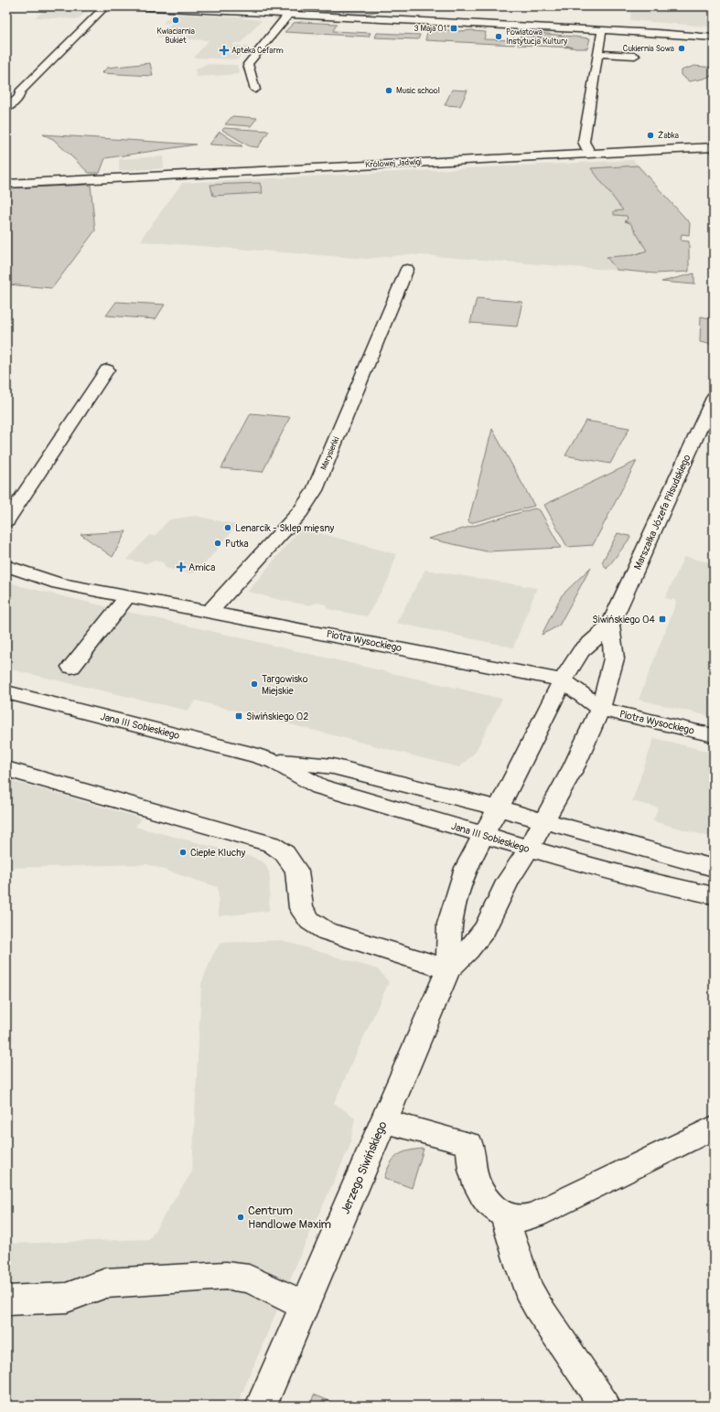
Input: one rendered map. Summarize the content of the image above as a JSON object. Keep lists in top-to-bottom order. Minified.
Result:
{"streets":{"street":["Królowej Jadwigi","Marysieńki","Marszałka Józefa Piłsudskiego","Piotra Wysockiego","Jana III Sobieskiego","Jerzego Siwińskiego"]},"crossings":[["Marysieńki","Piotra Wysockiego"],["Marszałka Józefa Piłsudskiego","Piotra Wysockiego"],["Marszałka Józefa Piłsudskiego","Jana III Sobieskiego"],["Marszałka Józefa Piłsudskiego","Jerzego Siwińskiego"],["Jana III Sobieskiego","Jerzego Siwińskiego"]],"places":{"other":["Kwiaciarnia Bukiet","Powiatowa Instytucja Kultury","Cukiernia Sowa","Music school","Żabka","Lenarcik - Sklep mięsny","Putka","Targowisko Miejskie","Ciepłe Kluchy","Centrum Handlowe Maxim"],"transit":["3 Maja 01","Siwińskiego 04","Siwińskiego 02"],"health":["Apteka Cefarm","Amica"]}}
